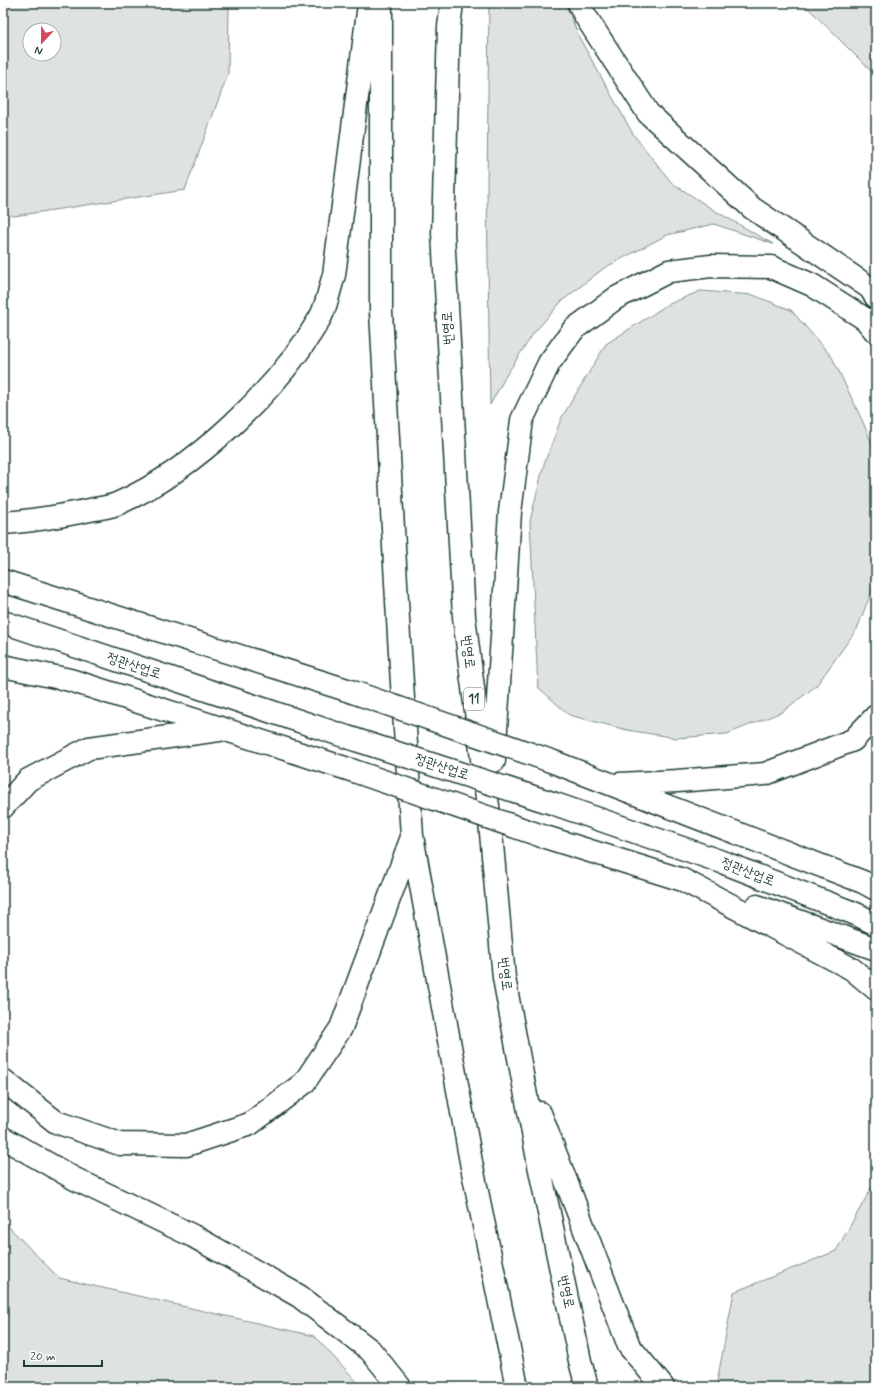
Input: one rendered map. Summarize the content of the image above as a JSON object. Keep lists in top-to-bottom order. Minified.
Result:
{"streets":{"highway":["번영로","정관산업로","11"]},"scale_bar":"20 m","north":"bottom"}
